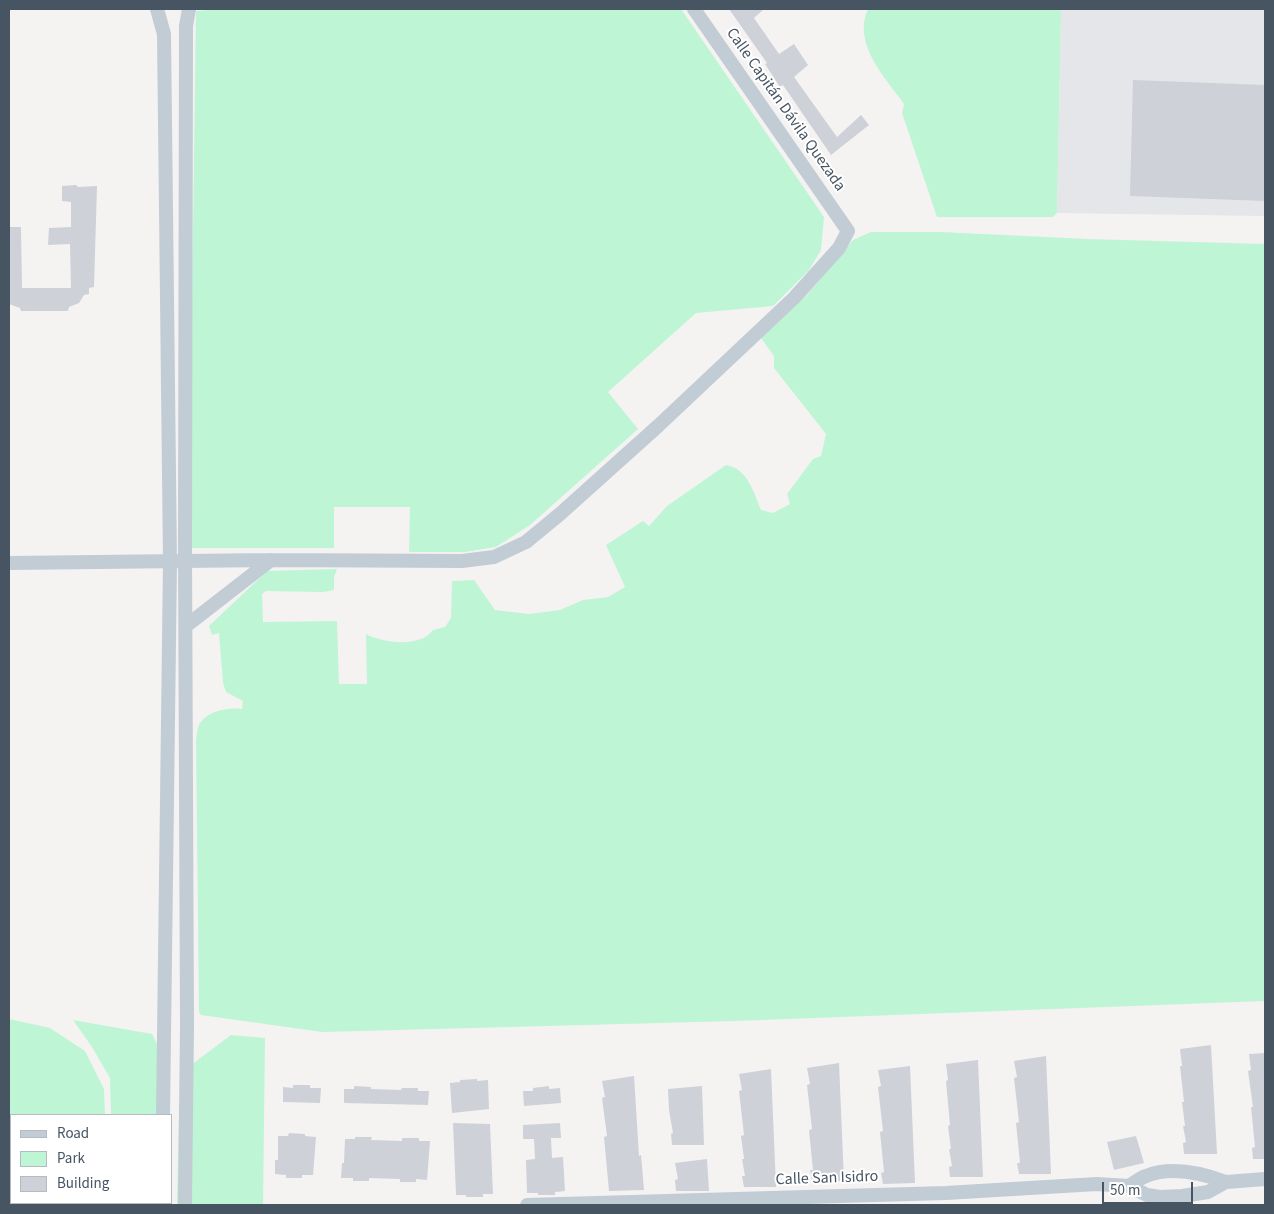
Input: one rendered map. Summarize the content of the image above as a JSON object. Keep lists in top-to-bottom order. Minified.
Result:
{"streets":{"street":["Calle Capitán Dávila Quezada","Calle San Isidro"]},"legend":["Road","Park","Building"],"scale_bar":"50 m"}
